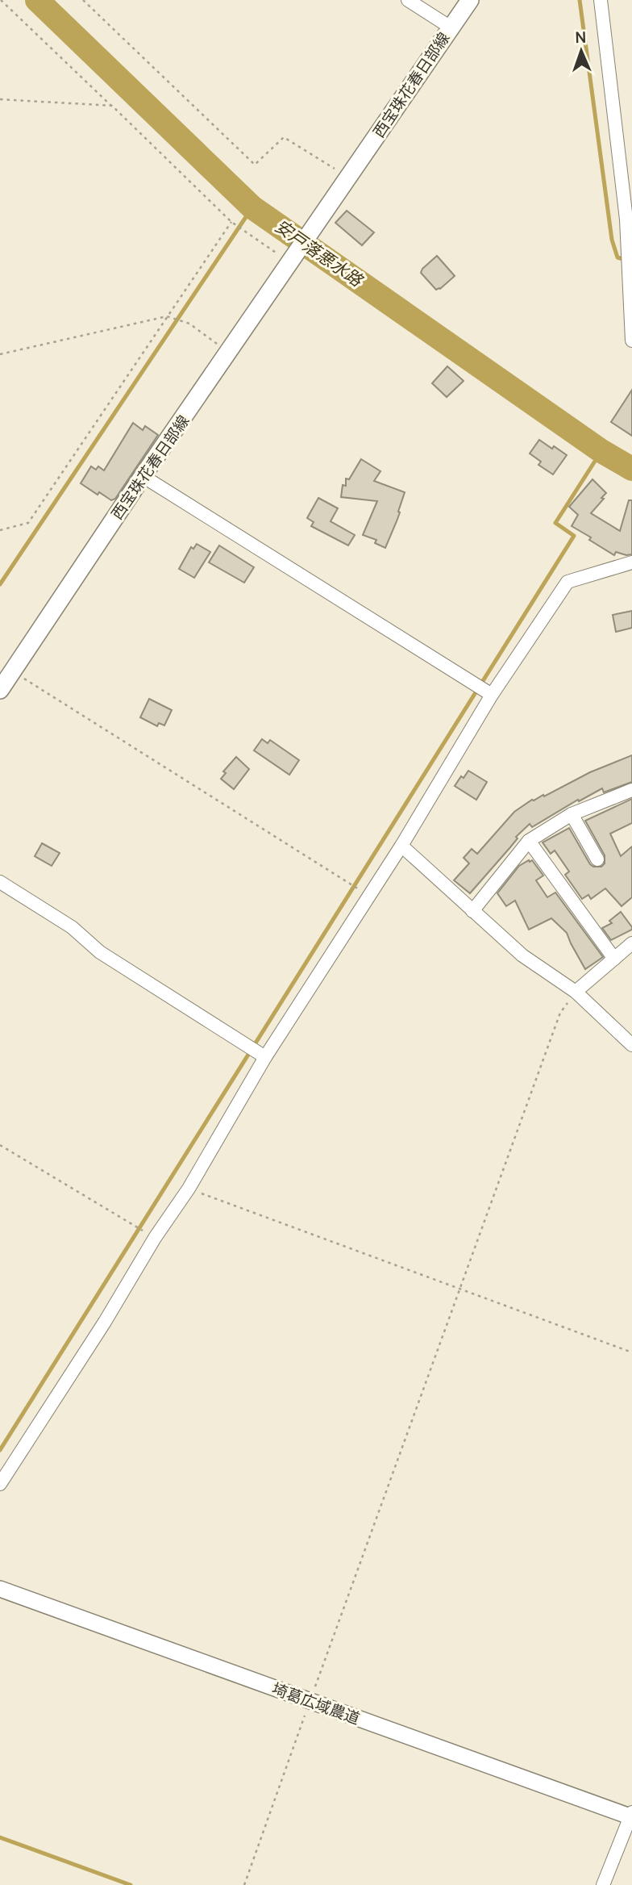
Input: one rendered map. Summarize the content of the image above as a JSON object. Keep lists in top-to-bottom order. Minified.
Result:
{"streets":{"main road":["西宝珠花春日部線"],"street":["埼葛広域農道"]},"water":["安戸落悪水路"],"north":"top"}
